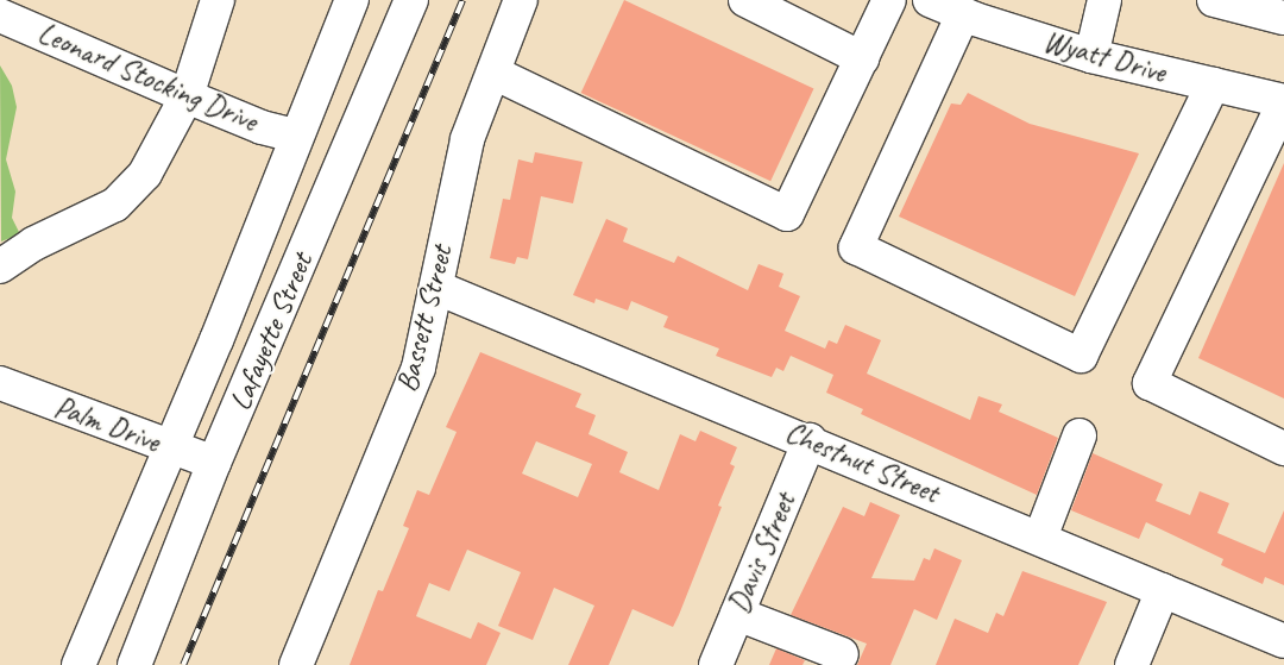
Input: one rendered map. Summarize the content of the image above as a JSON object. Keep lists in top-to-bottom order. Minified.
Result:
{"streets":{"street":["Wyatt Drive","Leonard Stocking Drive","Bassett Street","Lafayette Street","Palm Drive","Chestnut Street","Davis Street"]},"crossings":[["Leonard Stocking Drive","Lafayette Street"],["Bassett Street","Chestnut Street"],["Lafayette Street","Palm Drive"],["Chestnut Street","Davis Street"]]}
